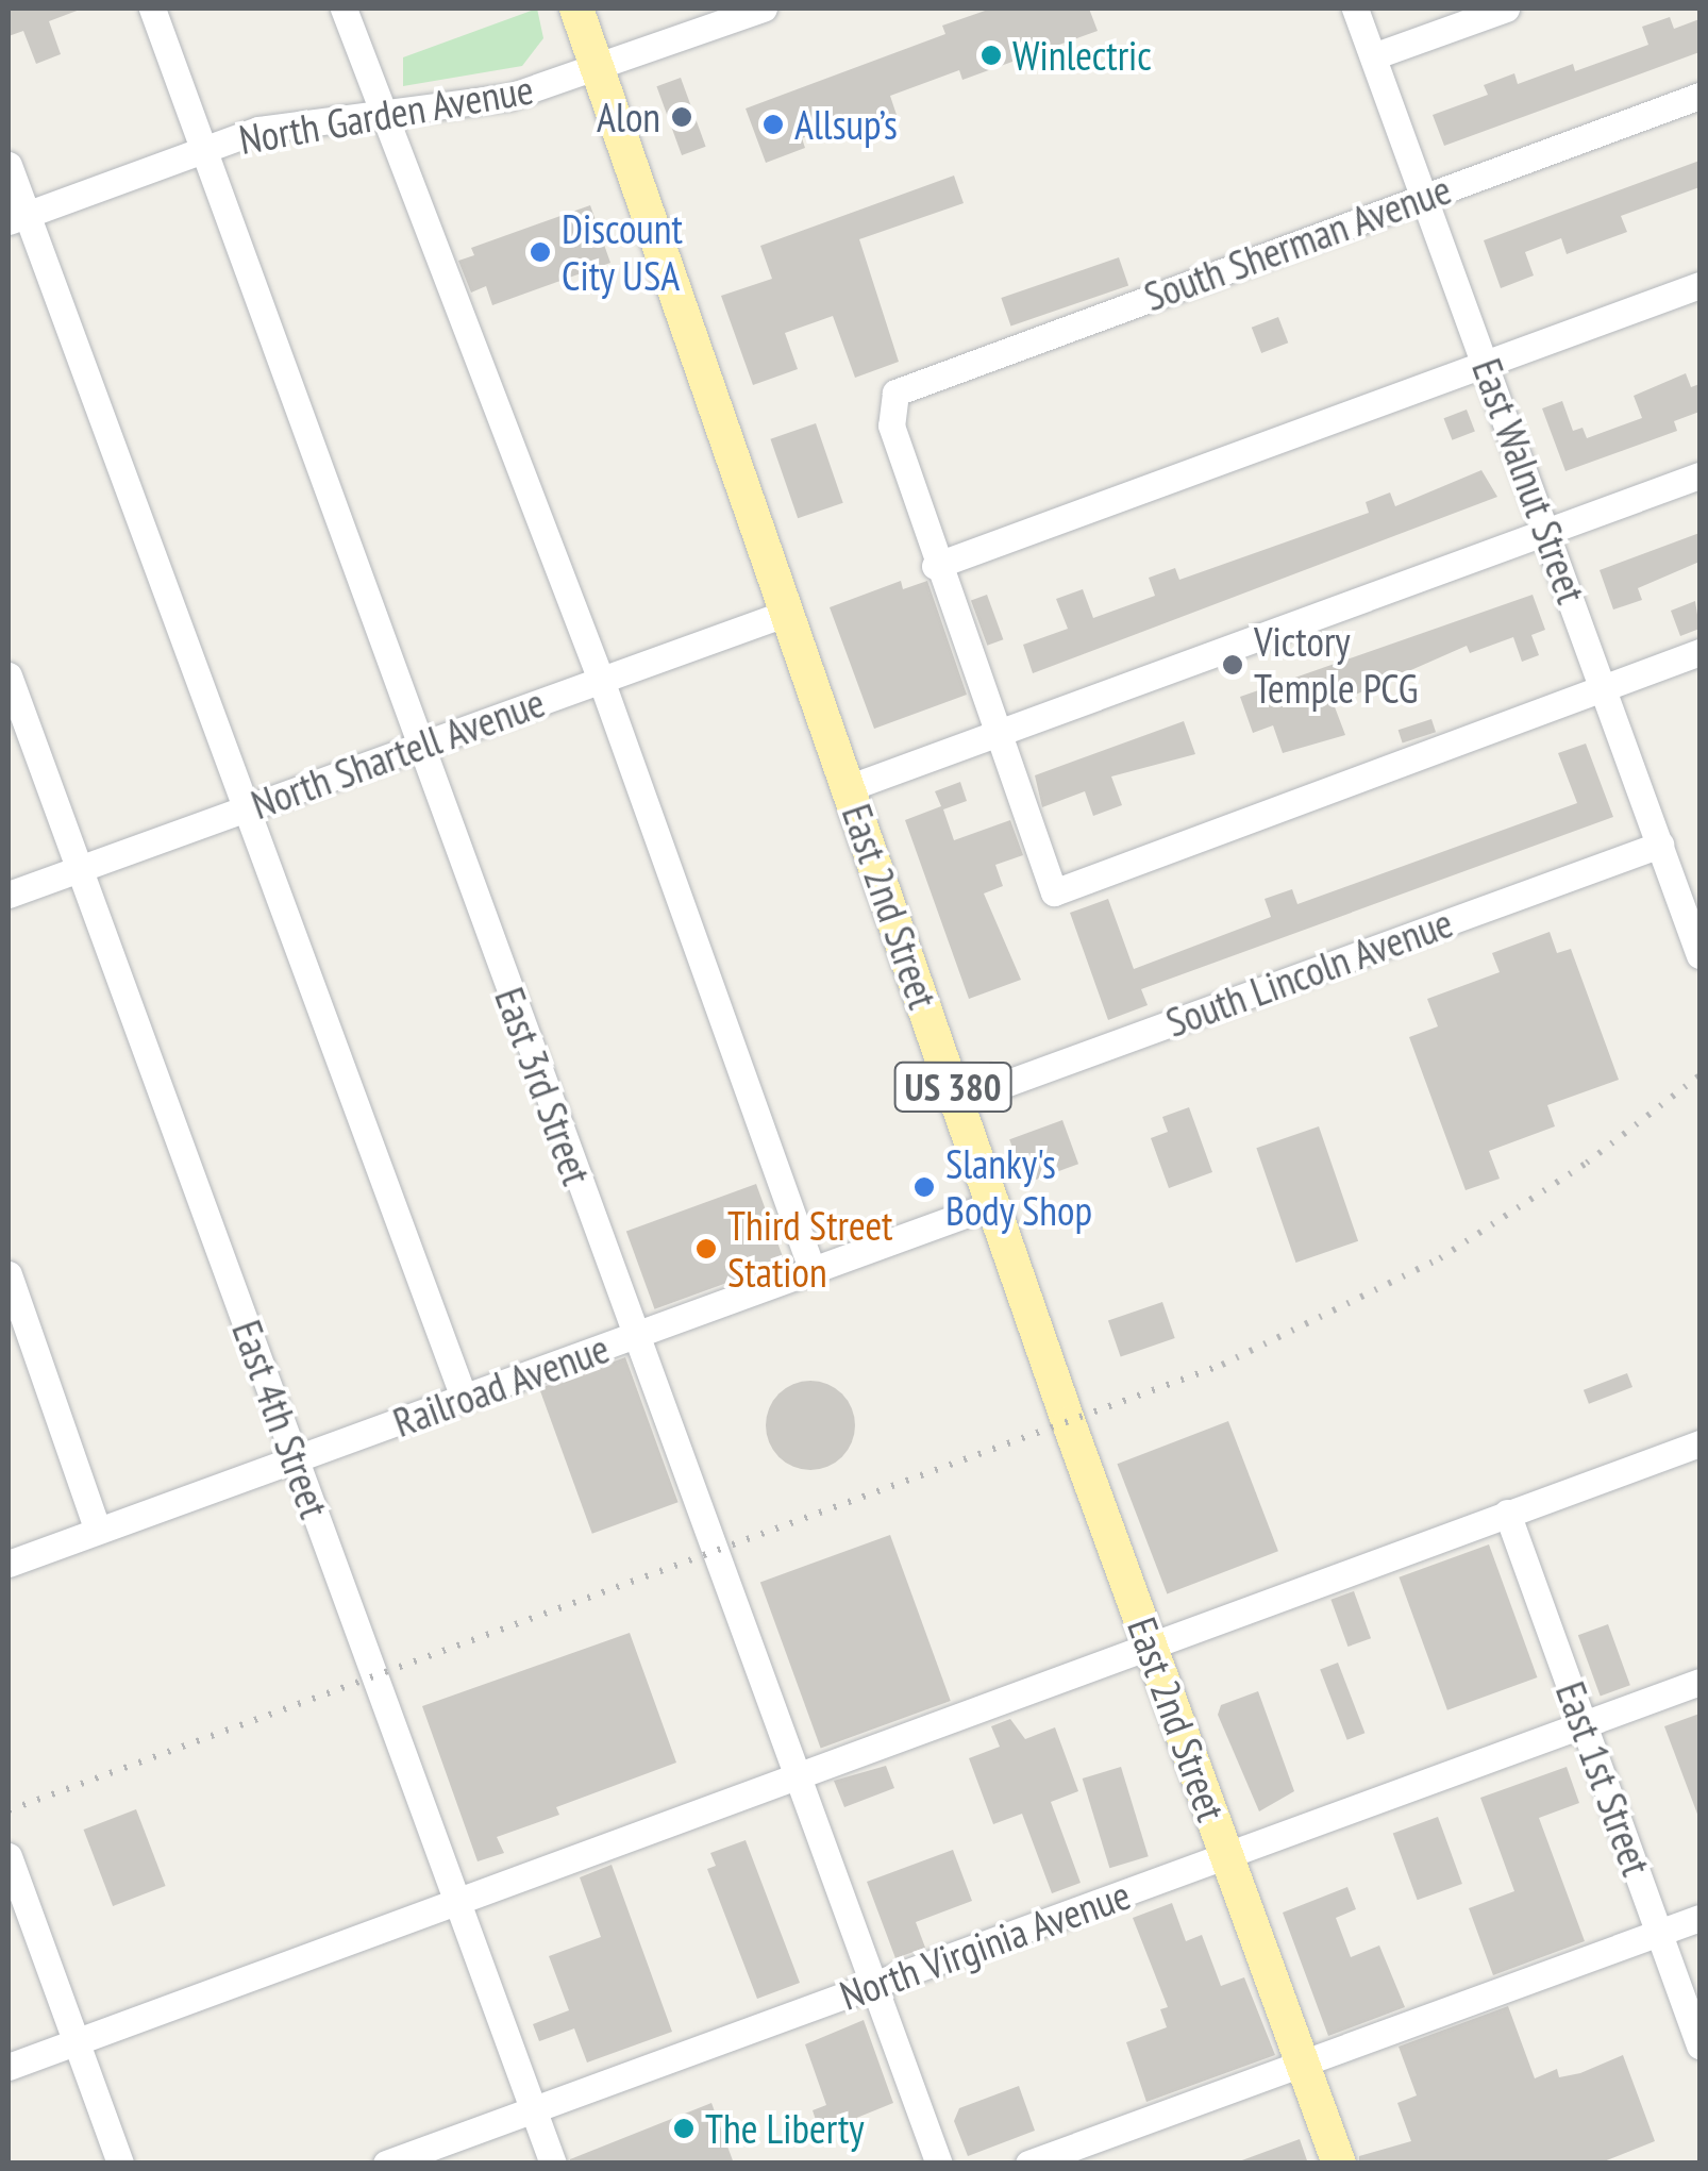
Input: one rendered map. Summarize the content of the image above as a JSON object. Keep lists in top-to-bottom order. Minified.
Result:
{"streets":{"main road":["East 2nd Street","US 380"],"street":["North Garden Avenue","South Sherman Avenue","East Walnut Street","North Shartell Avenue","South Lincoln Avenue","East 3rd Street","Railroad Avenue","East 4th Street","East 1st Street","North Virginia Avenue"]},"crossings":[["North Garden Avenue","East 2nd Street"],["North Garden Avenue","East 3rd Street"],["South Sherman Avenue","East Walnut Street"],["East Walnut Street","South Lincoln Avenue"],["North Shartell Avenue","East 2nd Street"],["North Shartell Avenue","East 3rd Street"],["North Shartell Avenue","East 4th Street"],["East 2nd Street","South Lincoln Avenue"],["East 2nd Street","Railroad Avenue"],["East 2nd Street","North Virginia Avenue"],["East 3rd Street","Railroad Avenue"],["East 3rd Street","North Virginia Avenue"],["Railroad Avenue","East 4th Street"],["East 4th Street","North Virginia Avenue"],["East 1st Street","North Virginia Avenue"]],"places":["Winlectric","Alon","Allsup’s","Discount City USA","Victory Temple PCG","Slanky's Body Shop","Third Street Station","The Liberty"]}
